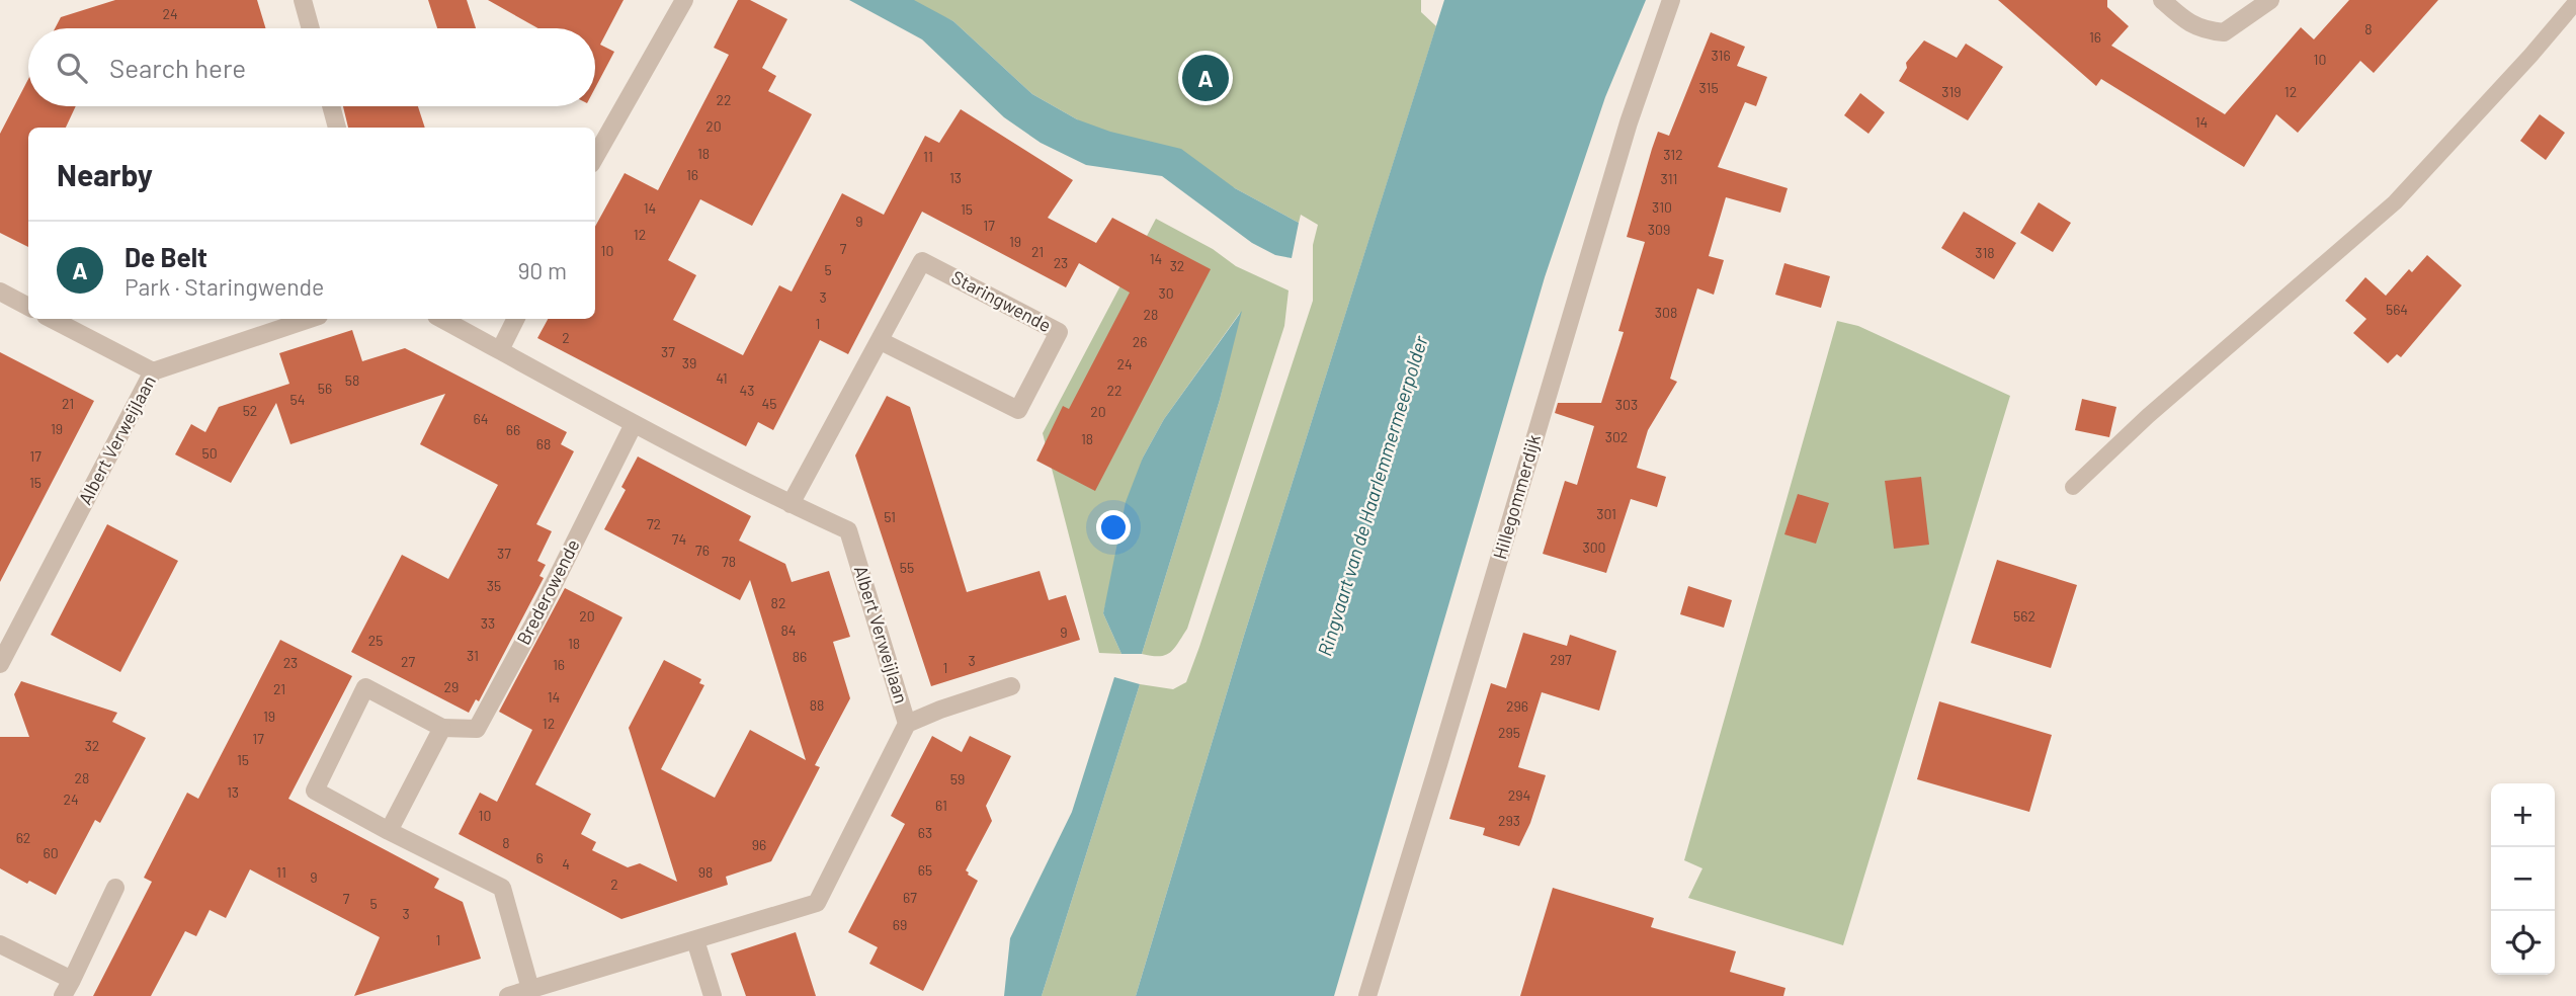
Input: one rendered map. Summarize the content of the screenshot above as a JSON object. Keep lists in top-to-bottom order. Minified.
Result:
{"streets":{"street":["Staringwende","Albert Verweijlaan","Hillegommerdijk","Brederowende"]},"crossings":[["Staringwende","Albert Verweijlaan"],["Albert Verweijlaan","Brederowende"]],"water":["Ringvaart van de Haarlemmermeerpolder"],"house_numbers":["24","8","16","316","10","315","319","12","22","14","20","18","312","11","16","13","311","310","14","15","9","17","309","12","19","7","10","21","318","14","23","32","5","30","3","564","308","28","1","2","26","37","39","24","41","58","56","43","22","54","21","45","303","52","20","64","19","66","302","18","68","50","17","15","301","51","72","74","300","76","37","78","55","35","82","20","562","33","84","9","25","18","31","86","297","3","27","23","16","1","29","21","14","88","296","19","12","295","17","32","15","28","59","13","294","24","61","10","293","63","62","8","96","60","6","4","65","11","98","9","2","67","7","5","3","69","1"],"page":{"search":"Search here","pins":"A","heading":"Nearby","list":[{"mark":"A","name":"De Belt","note":"Park · Staringwende","value":"90 m"}],"map_buttons":["+","−"]}}
